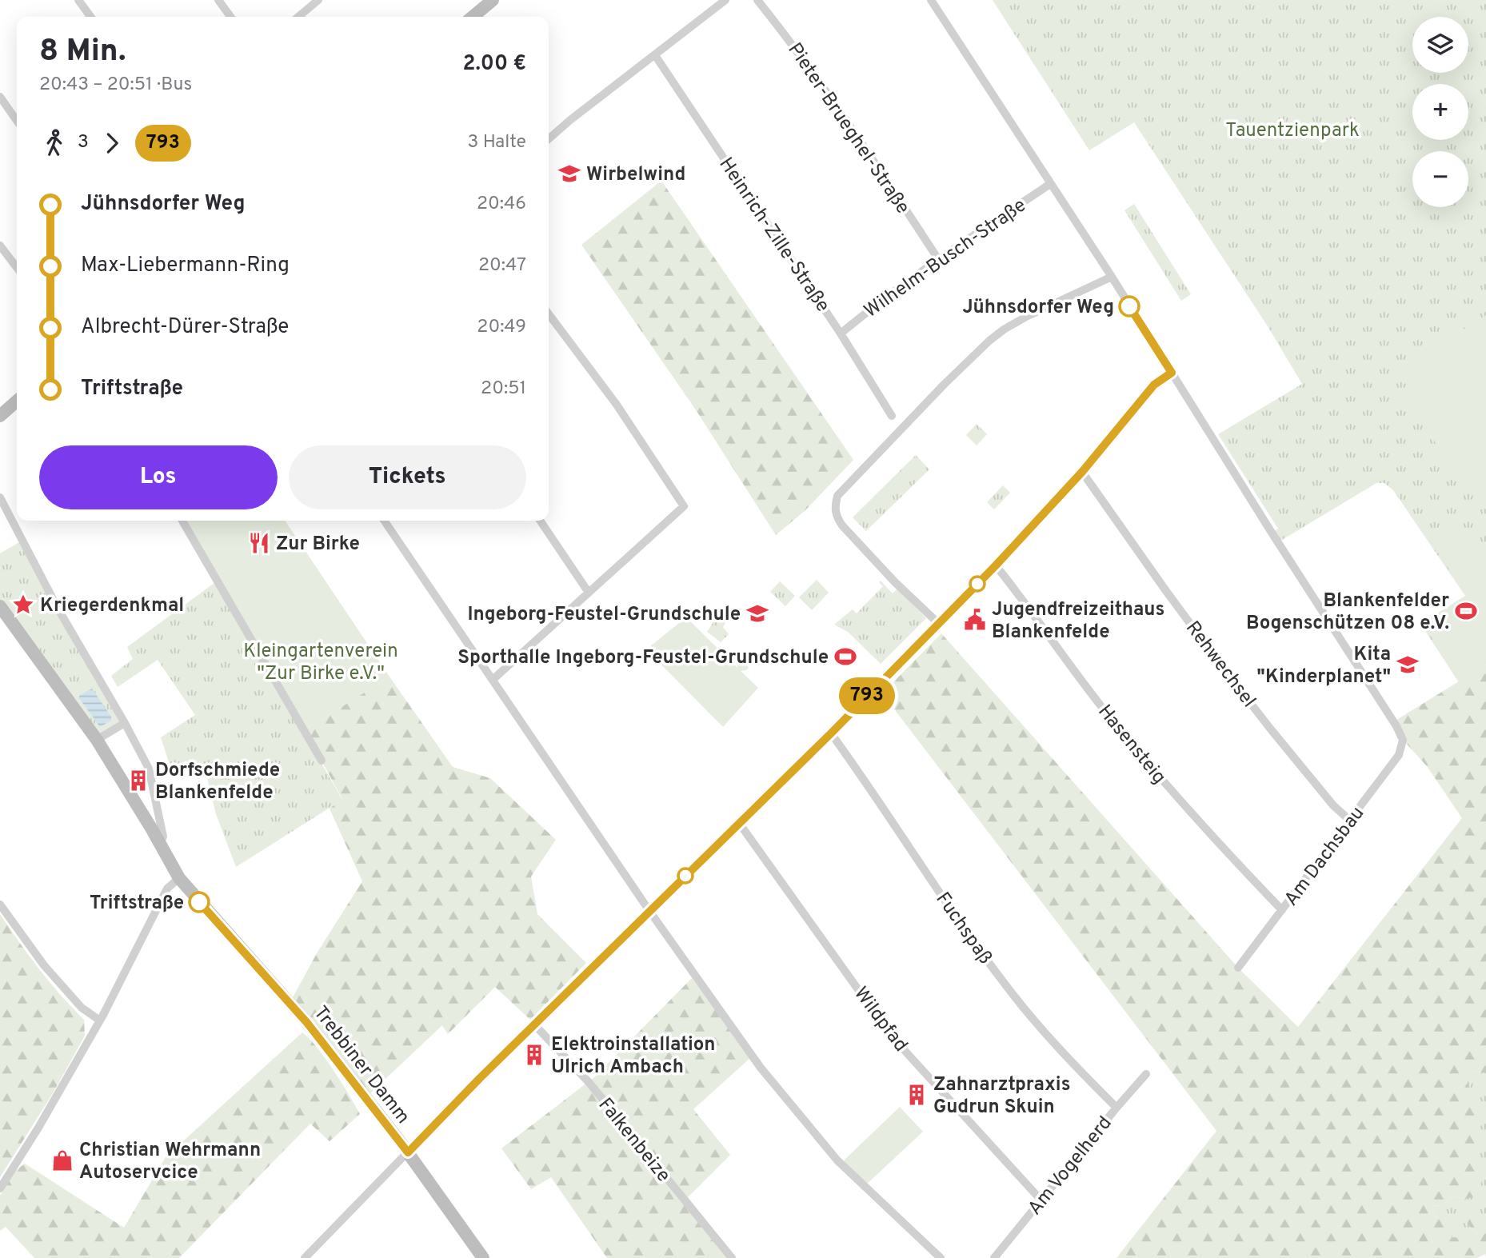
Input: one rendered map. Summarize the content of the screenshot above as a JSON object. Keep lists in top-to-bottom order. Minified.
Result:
{"streets":{"main road":["Trebbiner Damm"],"street":["Pieter-Brueghel-Straße","Heinrich-Zille-Straße","Wilhelm-Busch-Straße","Rehwechsel","Hasensteig","Am Dachsbau","Fuchspaß","Wildpfad","Falkenbeize","Am Vogelherd"]},"crossings":[["Pieter-Brueghel-Straße","Wilhelm-Busch-Straße"],["Heinrich-Zille-Straße","Wilhelm-Busch-Straße"],["Rehwechsel","Am Dachsbau"],["Hasensteig","Am Dachsbau"],["Fuchspaß","Am Vogelherd"],["Wildpfad","Am Vogelherd"]],"parks":["Tauentzienpark","Kleingartenverein \"Zur Birke e.V.\""],"places":{"school or university":["Wirbelwind","Ingeborg-Feustel-Grundschule","Kita \"Kinderplanet\""],"other":["Jühnsdorfer Weg","Triftstraße"],"restaurant":["Zur Birke"],"place":["Kriegerdenkmal"],"sports":["Blankenfelder Bogenschützen 08 e.V.","Sporthalle Ingeborg-Feustel-Grundschule"],"public building":["Jugendfreizeithaus Blankenfelde"],"building":["Dorfschmiede Blankenfelde","Elektroinstallation Ulrich Ambach","Zahnarztpraxis Gudrun Skuin"],"shop":["Christian Wehrmann Autoservcice"]},"lines":["bus line 793"],"page":{"on_map":"793","map_buttons":["+","−"],"heading":["8 Min.","20:43 – 20:51 · Bus","2.00 €"],"legs":["3","793","3 Halte"],"list":[{"name":"Jühnsdorfer Weg","value":"20:46"},{"name":"Max-Liebermann-Ring","value":"20:47"},{"name":"Albrecht-Dürer-Straße","value":"20:49"},{"name":"Triftstraße","value":"20:51"}],"buttons":["Los","Tickets"]}}
